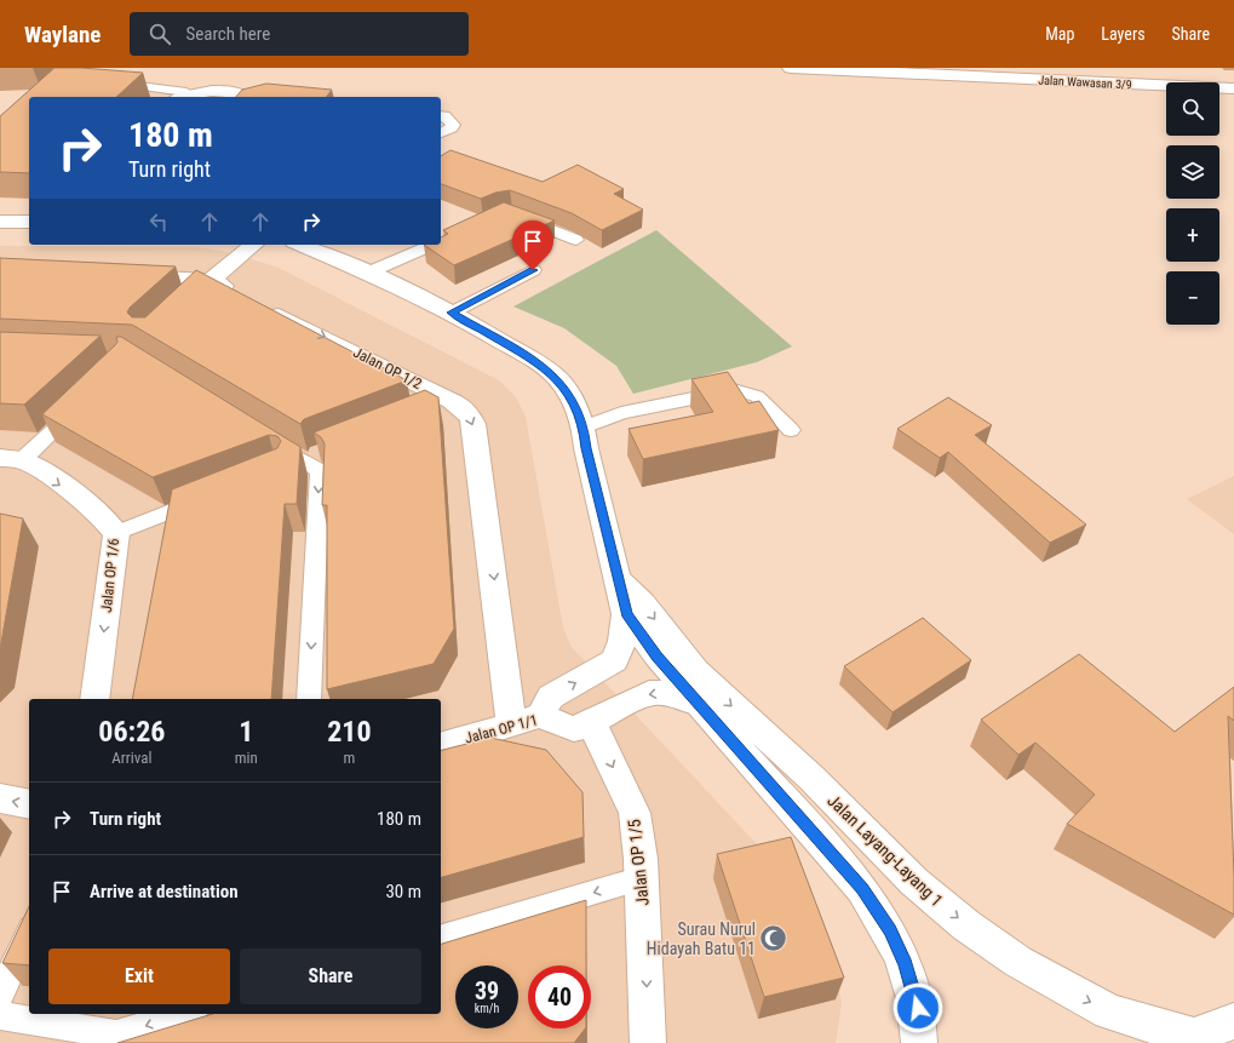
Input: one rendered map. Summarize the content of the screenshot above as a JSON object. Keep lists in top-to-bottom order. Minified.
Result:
{"streets":{"street":["Jalan Wawasan 3/9","Jalan OP 1/2","Jalan OP 1/6","Jalan OP 1/1","Jalan Layang-Layang 1","Jalan OP 1/5"]},"crossings":[["Jalan OP 1/2","Jalan OP 1/1"],["Jalan OP 1/1","Jalan OP 1/5"]],"one_way":["Jalan OP 1/6","Jalan OP 1/1","Jalan OP 1/5"],"places":{"mosque":["Surau Nurul Hidayah Batu 11"]},"page":{"header":"Waylane","search":"Search here","nav":["Map","Layers","Share"],"map_buttons":["+","−"],"turn":["180 m","Turn right"],"eta":["06:26","Arrival","1","min","210","m"],"list":[{"name":"Turn right","value":"180 m"},{"name":"Arrive at destination","value":"30 m"}],"buttons":["Exit","Share"],"speed":"39 km/h","limit":"40"}}
